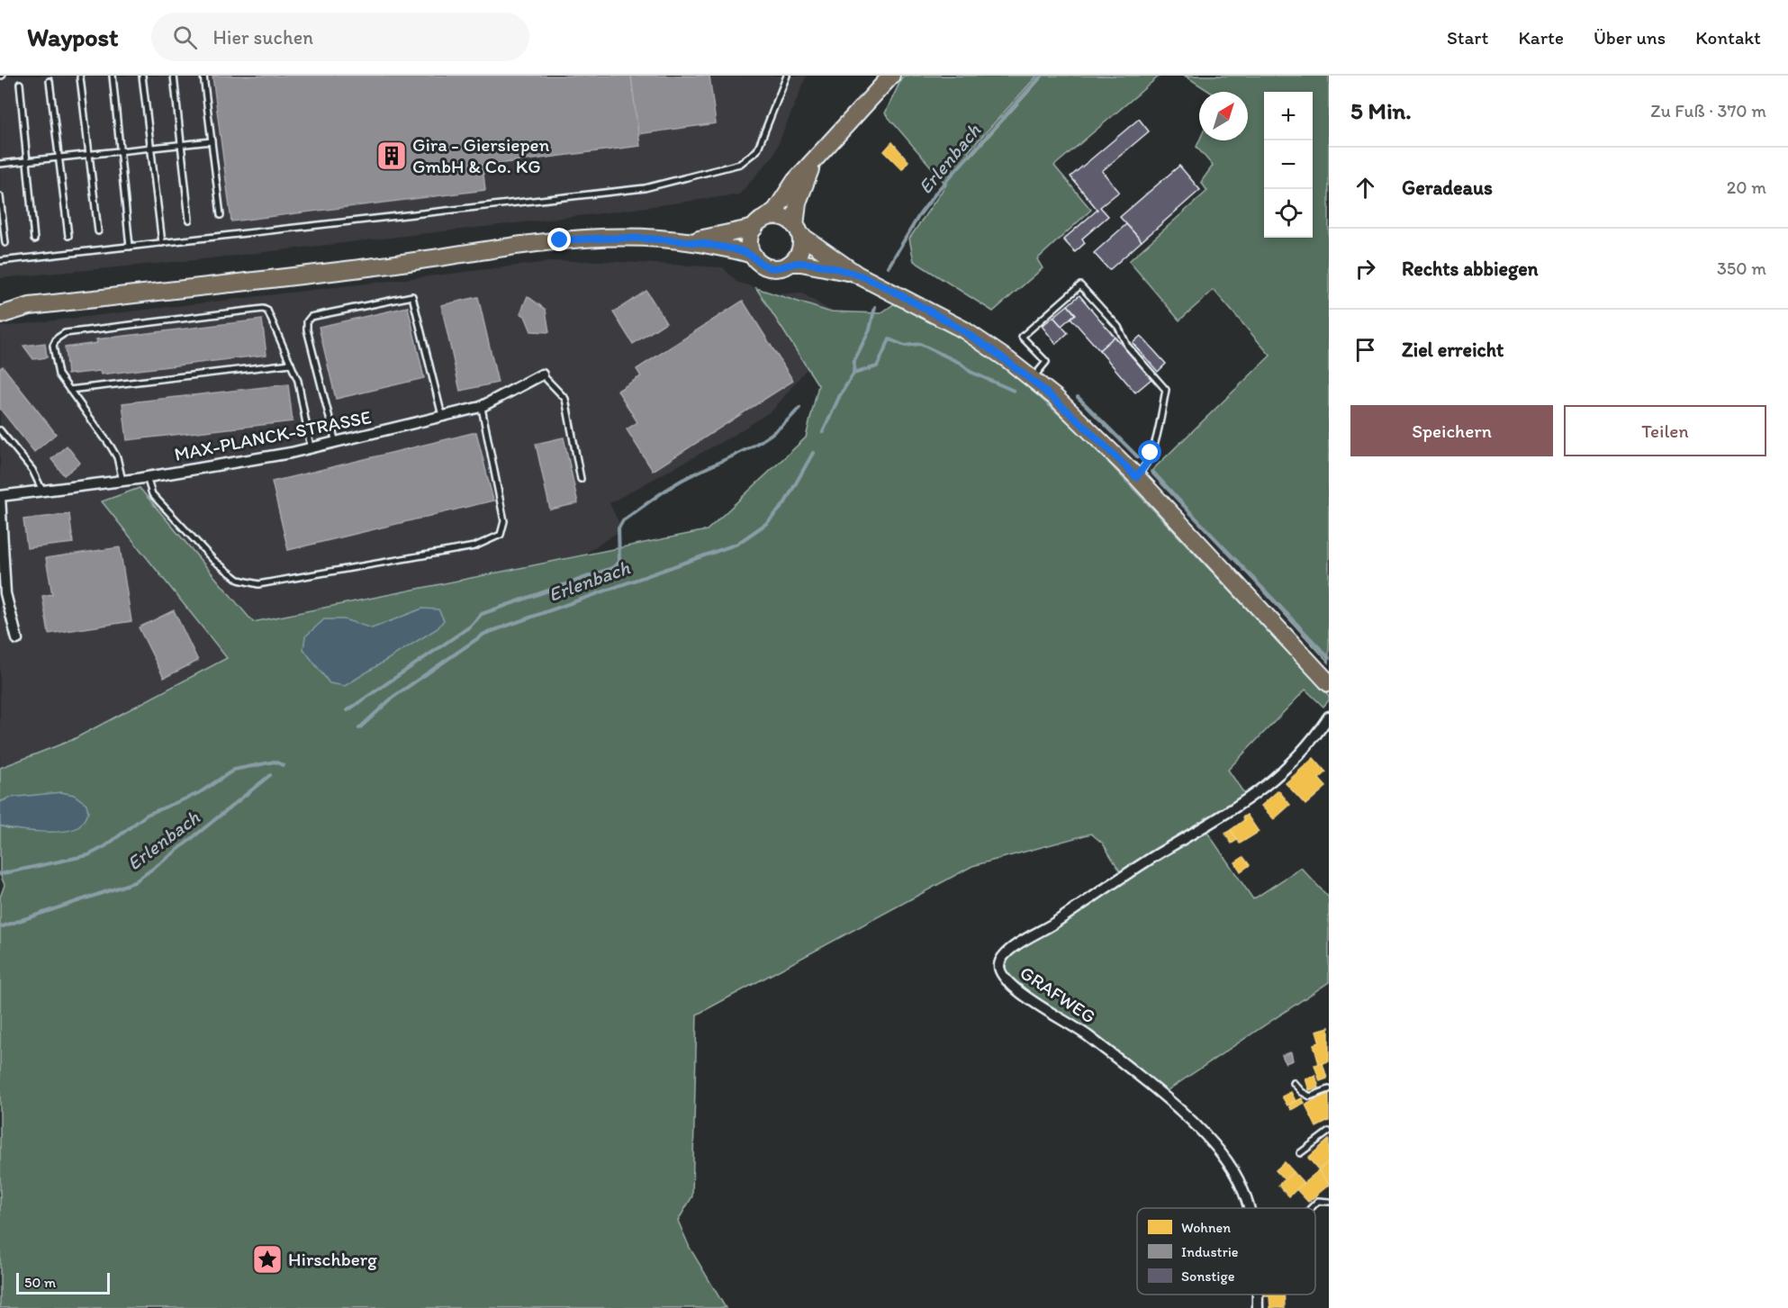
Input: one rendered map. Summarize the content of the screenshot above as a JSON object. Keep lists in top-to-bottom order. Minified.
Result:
{"streets":{"street":["MAX-PLANCK-STRASSE","GRAFWEG"]},"water":["Erlenbach"],"places":{"building":["Gira - Giersiepen GmbH & Co. KG"],"place":["Hirschberg"]},"legend":["Wohnen","Industrie","Sonstige"],"scale_bar":"50 m","north":"top right","page":{"header":"Waypost","search":"Hier suchen","nav":["Start","Karte","Über uns","Kontakt"],"heading":["5 Min.","Zu Fuß · 370 m"],"map_buttons":["+","−"],"list":[["Geradeaus","20 m"],["Rechts abbiegen","350 m"],"Ziel erreicht"],"buttons":["Speichern","Teilen"],"scale":"50 m"}}
